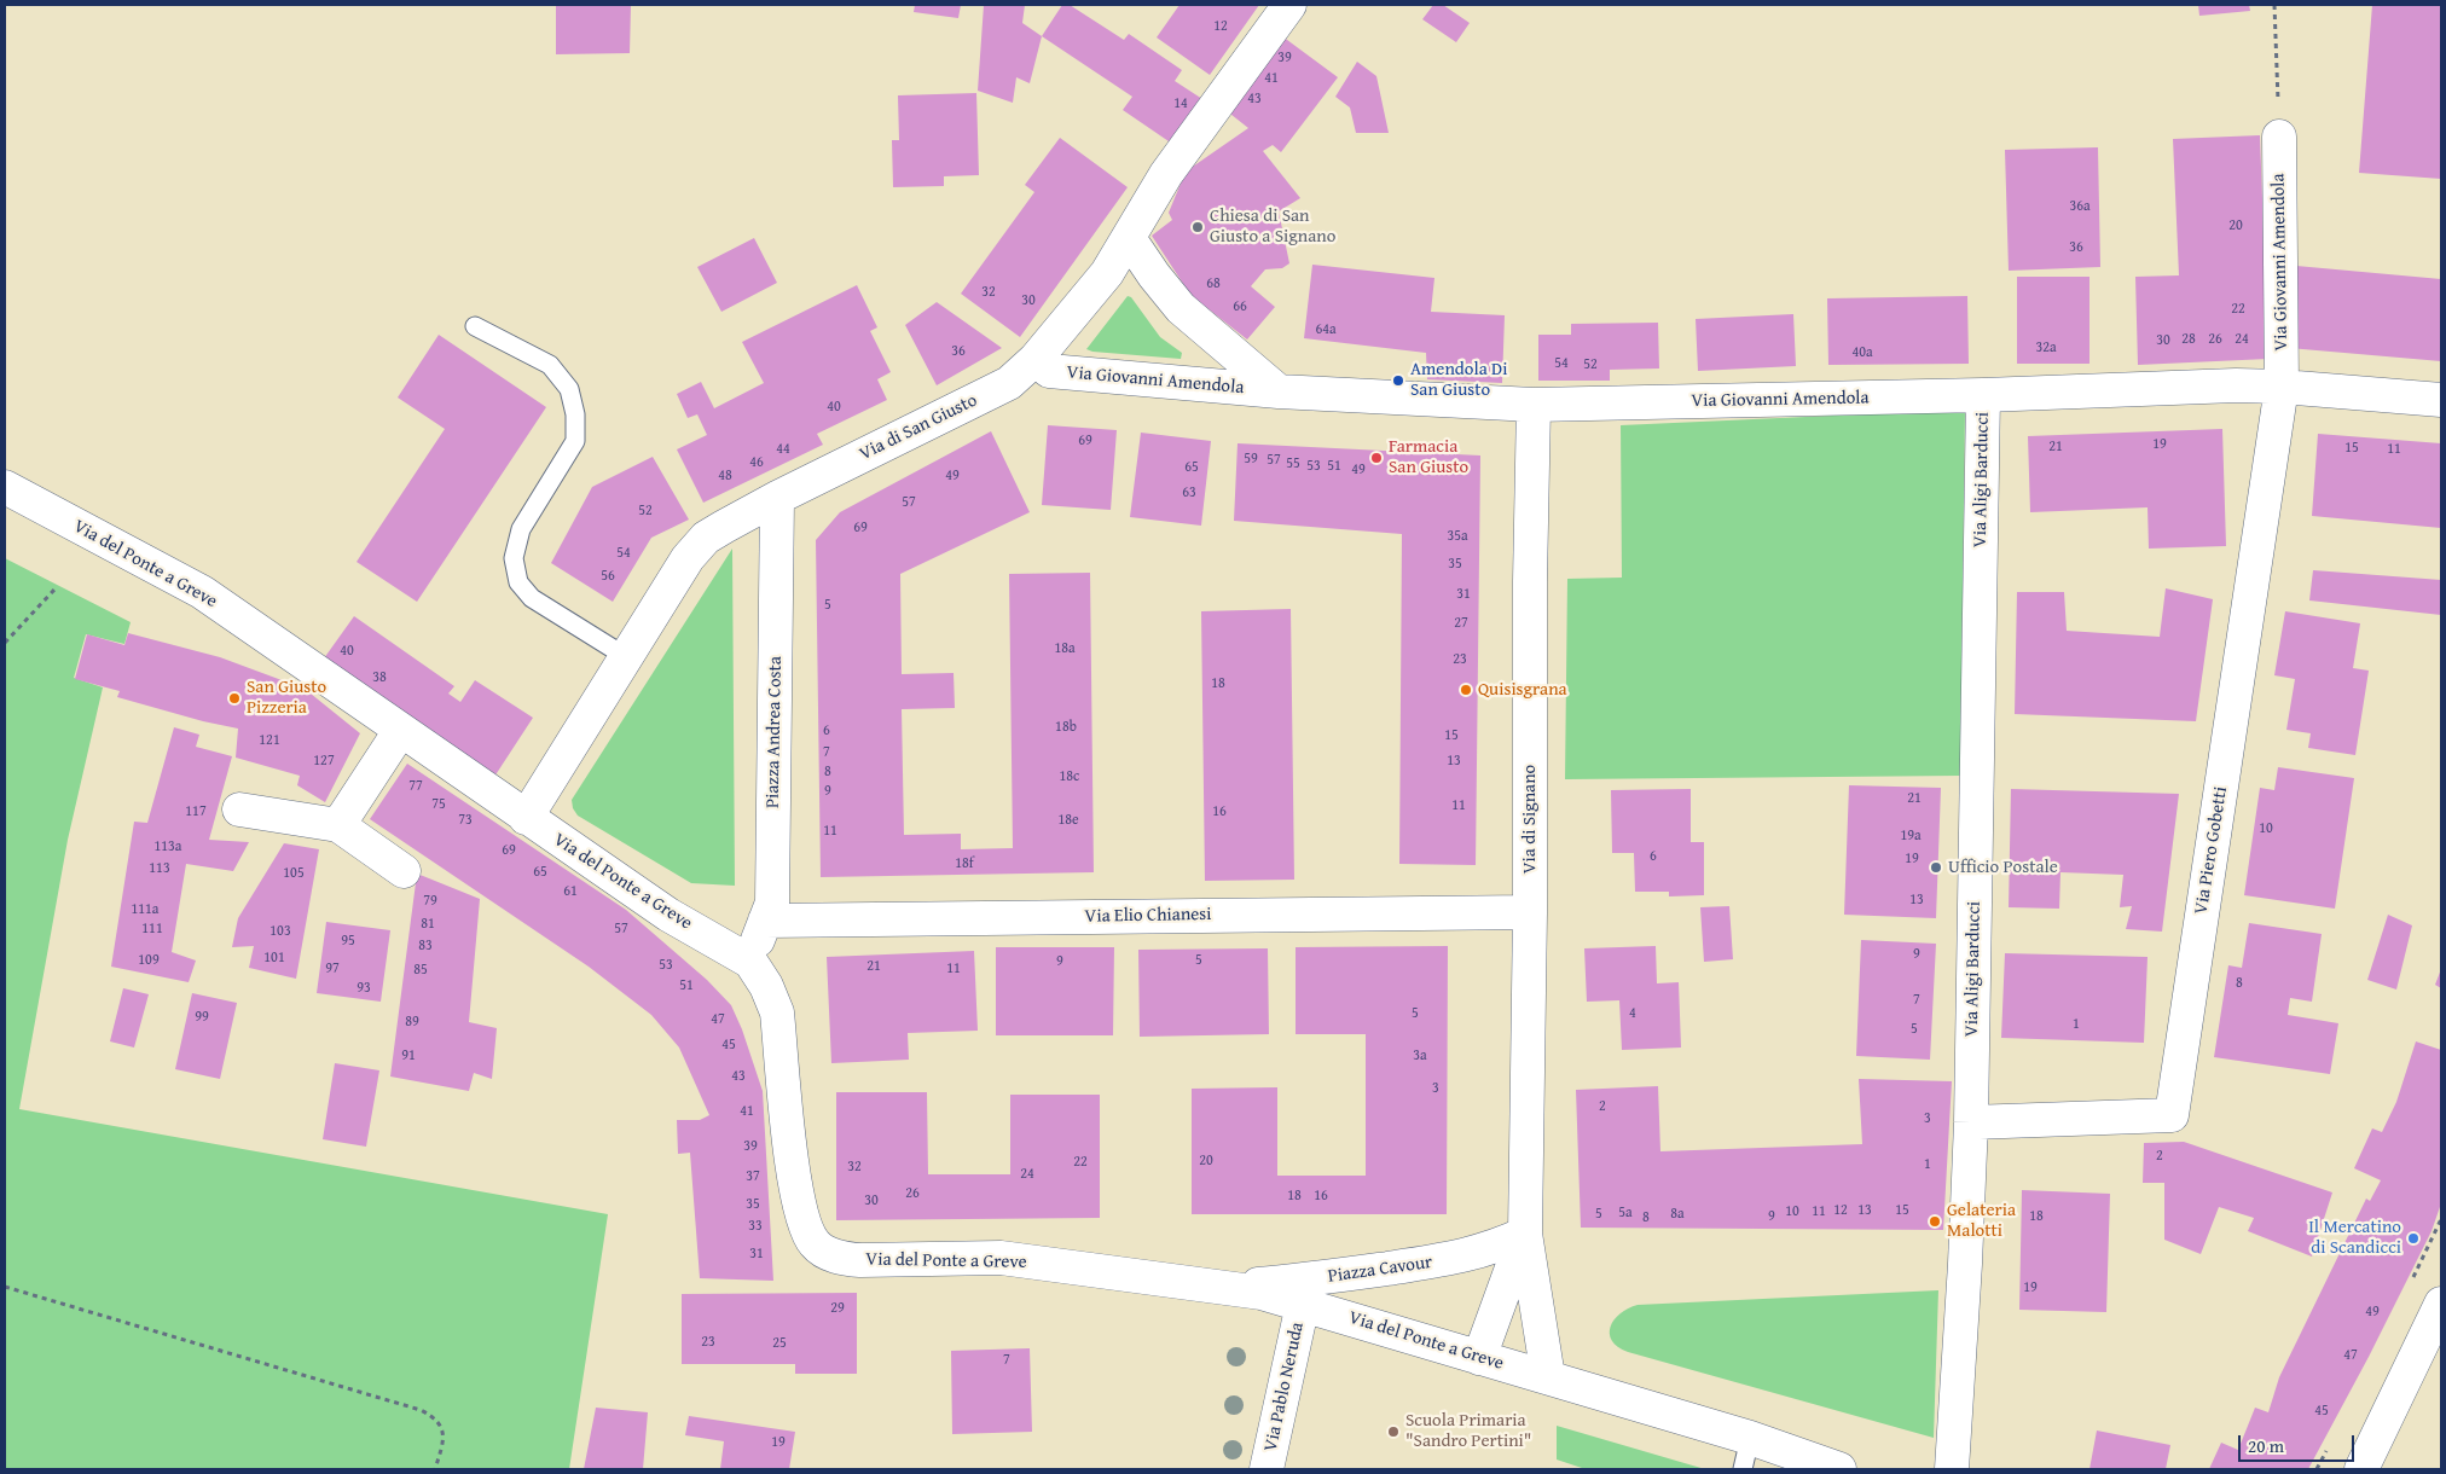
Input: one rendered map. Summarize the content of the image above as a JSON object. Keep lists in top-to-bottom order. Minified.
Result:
{"streets":{"street":["Via Giovanni Amendola","Via di San Giusto","Via Aligi Barducci","Via del Ponte a Greve","Piazza Andrea Costa","Via di Signano","Via Piero Gobetti","Via Elio Chianesi","Piazza Cavour","Via Pablo Neruda"]},"crossings":[["Via Giovanni Amendola","Via di San Giusto"],["Via Giovanni Amendola","Via Aligi Barducci"],["Via Giovanni Amendola","Via di Signano"],["Via Giovanni Amendola","Via Piero Gobetti"],["Via di San Giusto","Via del Ponte a Greve"],["Via di San Giusto","Piazza Andrea Costa"],["Via Aligi Barducci","Via Piero Gobetti"],["Via del Ponte a Greve","Piazza Andrea Costa"],["Via del Ponte a Greve","Piazza Cavour"],["Via del Ponte a Greve","Via Pablo Neruda"],["Piazza Andrea Costa","Via Elio Chianesi"],["Via di Signano","Via Elio Chianesi"],["Via di Signano","Piazza Cavour"]],"places":["Chiesa di San Giusto a Signano","Amendola Di San Giusto","Farmacia San Giusto","Quisisgrana","San Giusto Pizzeria","Ufficio Postale","Gelateria Malotti","Il Mercatino di Scandicci","Scuola Primaria \"Sandro Pertini\""],"house_numbers":["12","39","41","43","14","36a","20","36","68","32","30","66","22","64a","28","26","24","30","32a","36","40a","54","52","40","69","19","21","15","44","11","59","57","46","55","53","51","65","49","48","49","63","57","52","69","35a","54","35","56","31","5","27","18a","40","23","38","18","18b","6","15","121","7","127","13","8","18c","77","9","21","75","11","117","16","73","18e","10","11","19a","113a","69","6","19","18f","113","65","105","61","13","79","111a","81","111","57","103","95","83","9","101","109","5","9","53","21","97","11","85","8","51","93","7","5","4","99","47","89","1","5","45","91","3a","43","3","2","41","3","39","2","20","22","1","32","24","37","26","18","16","30","35","12","13","15","10","11","5a","5","8a","9","18","8","33","31","19","29","49","23","25","47","7","45","19"],"scale_bar":"20 m"}
